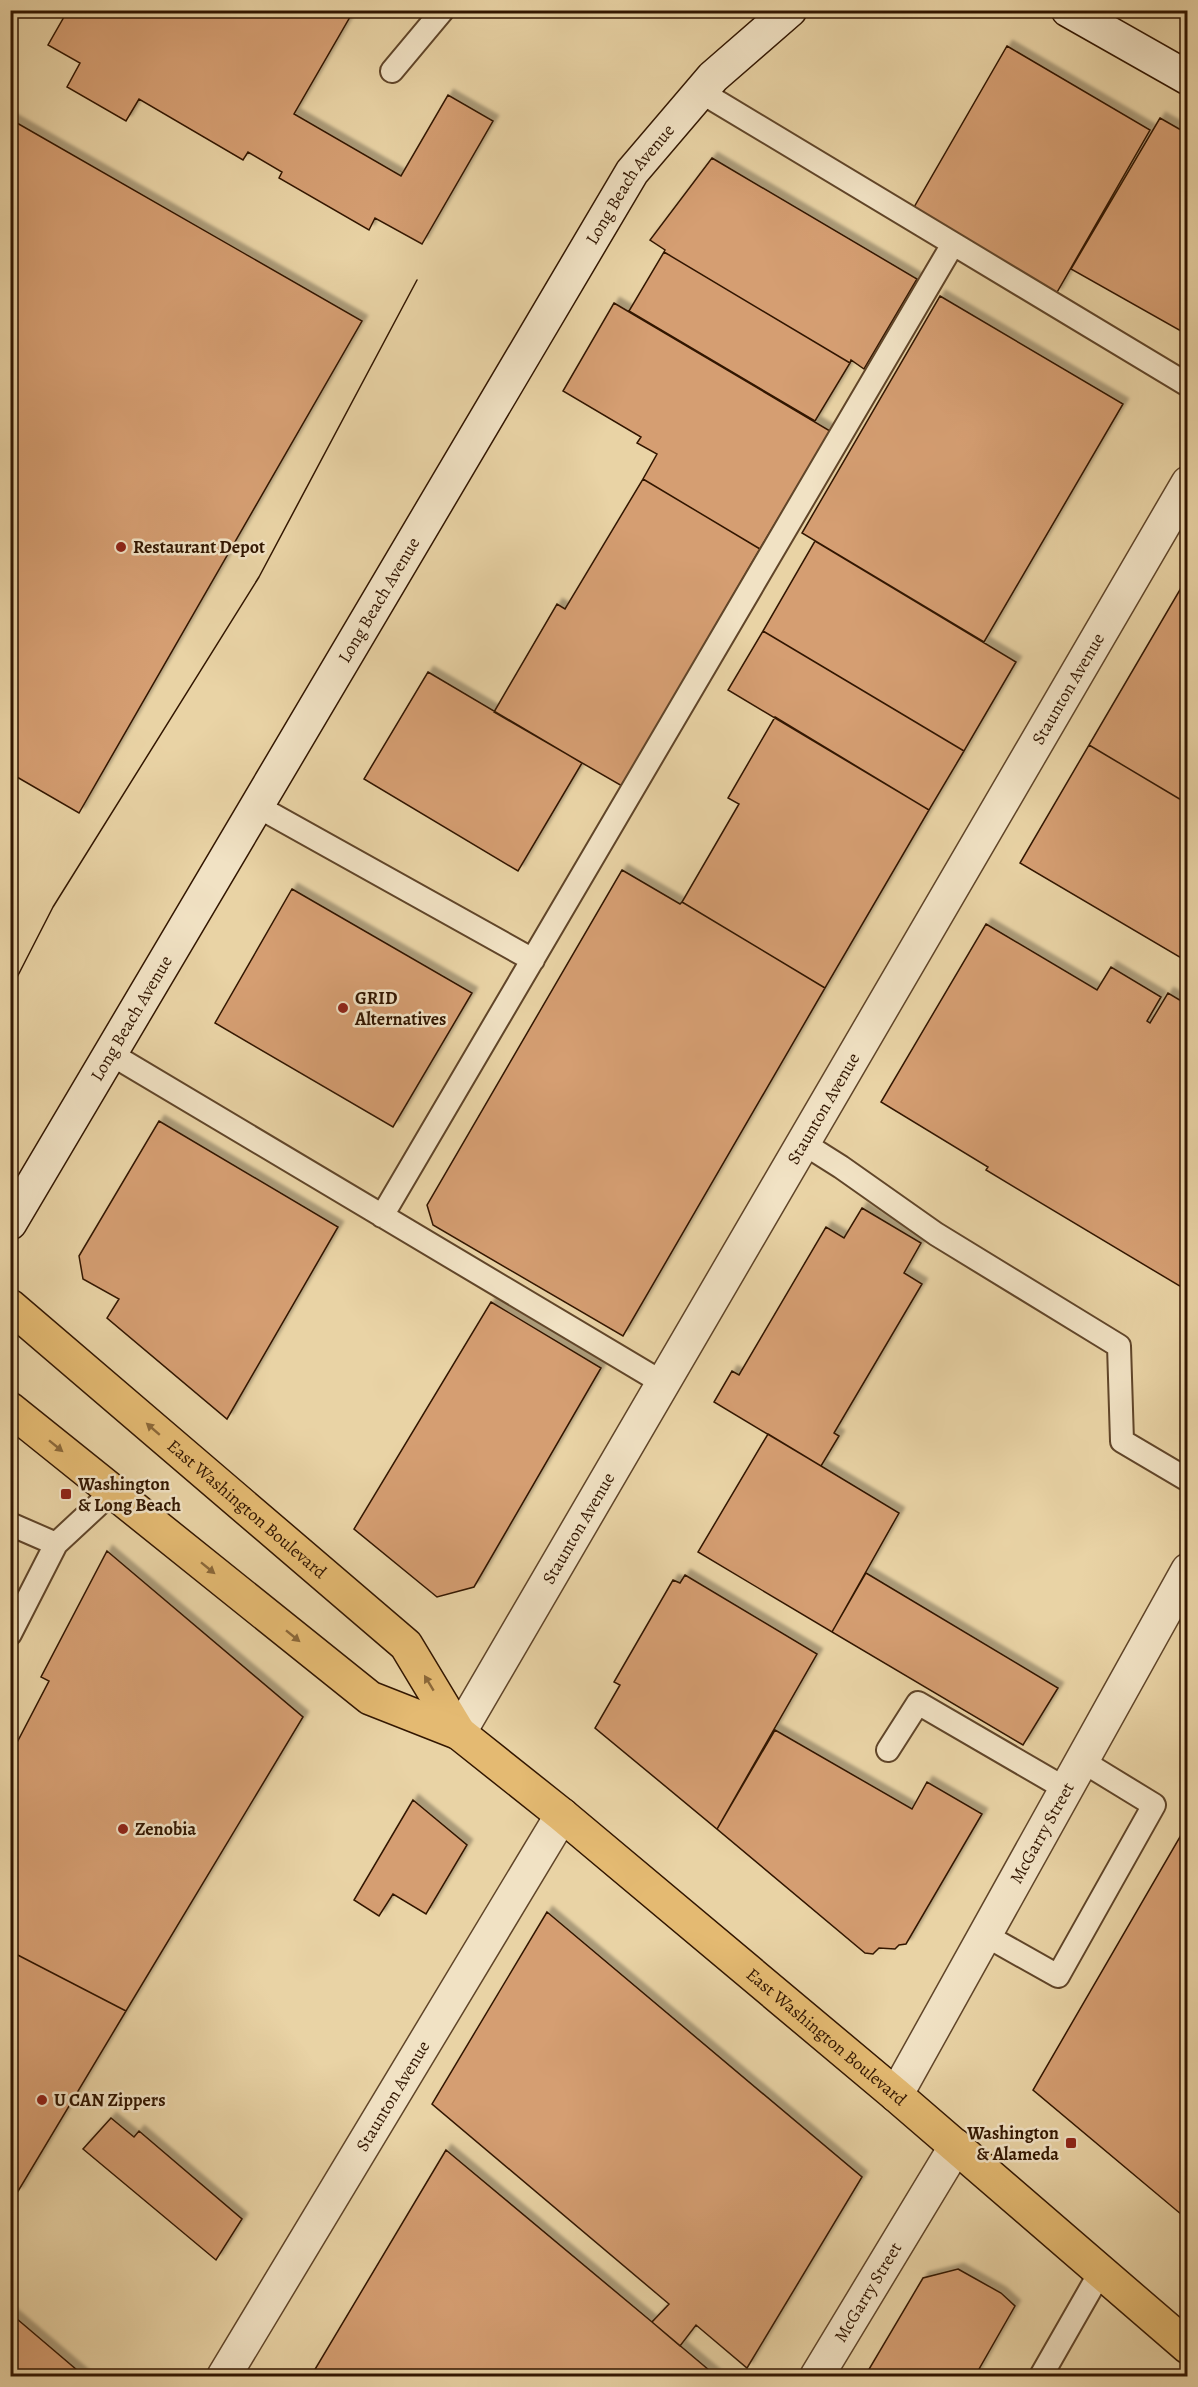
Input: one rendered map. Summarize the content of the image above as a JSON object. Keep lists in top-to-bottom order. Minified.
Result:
{"streets":{"main road":["East Washington Boulevard"],"street":["Long Beach Avenue","Staunton Avenue","McGarry Street"]},"crossings":[["Staunton Avenue","East Washington Boulevard"],["East Washington Boulevard","McGarry Street"]],"places":{"other":["Restaurant Depot","GRID Alternatives","Zenobia","U CAN Zippers"],"transit":["Washington & Long Beach","Washington & Alameda"]}}
